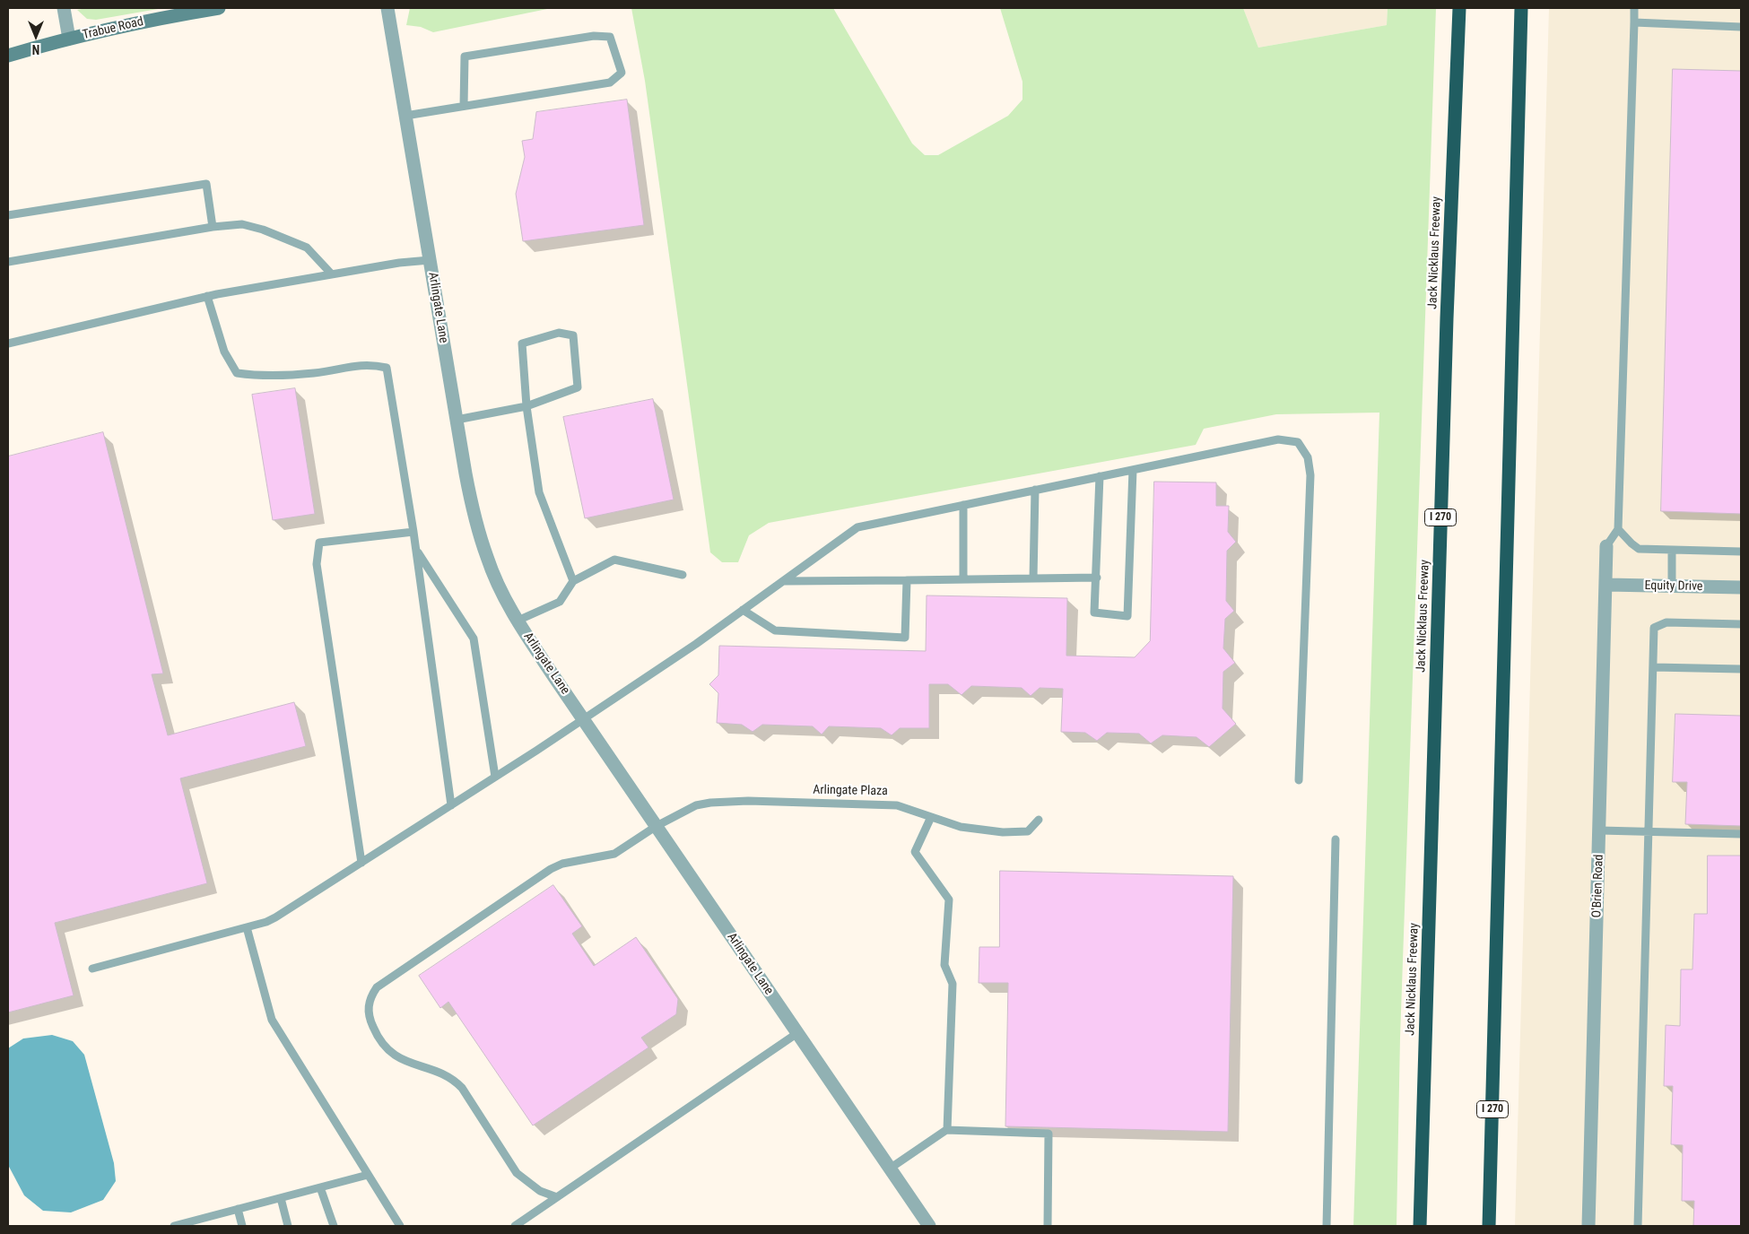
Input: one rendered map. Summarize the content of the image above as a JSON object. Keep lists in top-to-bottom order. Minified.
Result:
{"streets":{"highway":["Jack Nicklaus Freeway","I 270"],"main road":["Trabue Road"],"street":["Arlingate Lane","Equity Drive","O'Brien Road"],"lane":["Arlingate Plaza"]},"crossings":[["Arlingate Lane","Arlingate Plaza"],["Equity Drive","O'Brien Road"]],"north":"bottom"}
